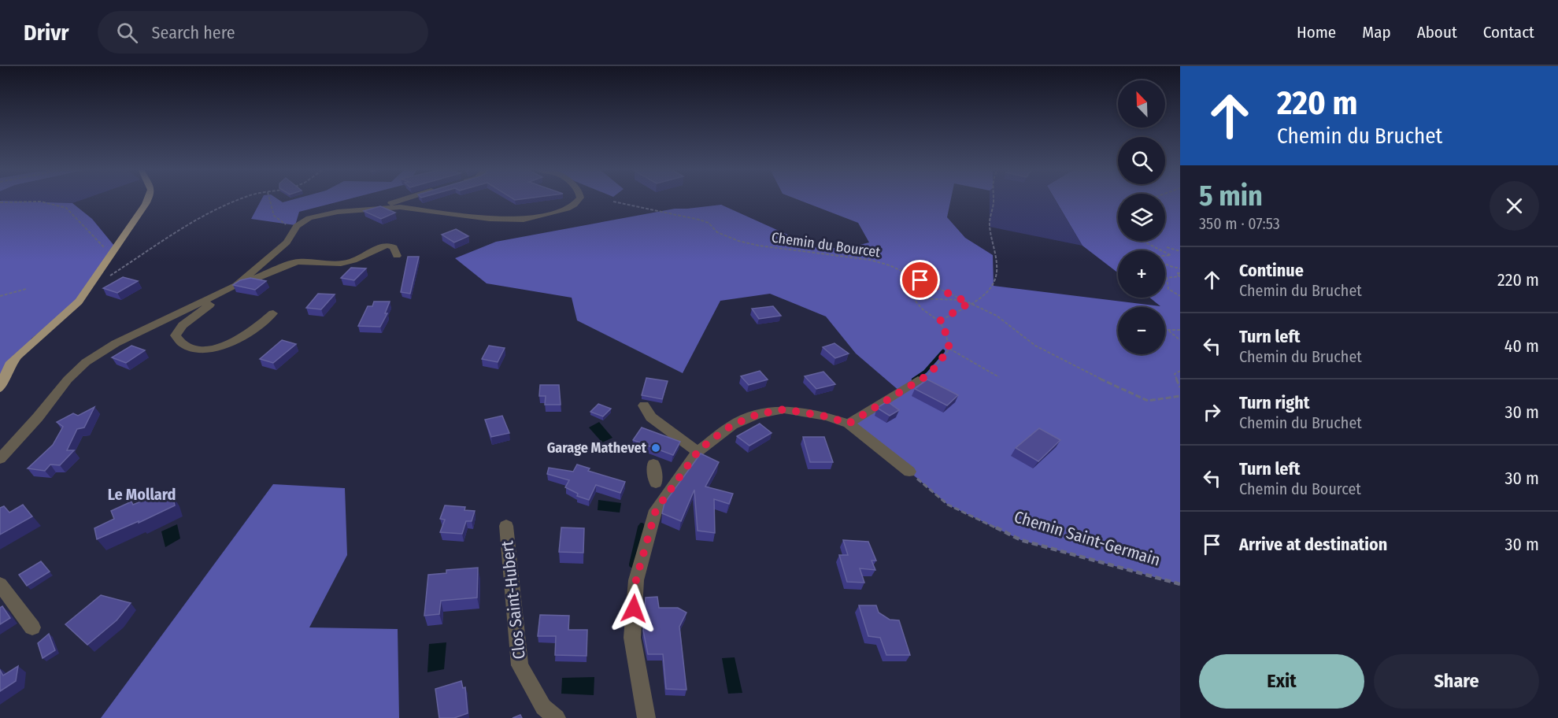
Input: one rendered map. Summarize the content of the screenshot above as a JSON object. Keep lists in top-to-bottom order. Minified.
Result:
{"streets":{"street":["Clos Saint-Hubert"],"path":["Chemin du Bourcet","Chemin Saint-Germain"]},"districts":["Le Mollard"],"places":["Garage Mathevet"],"north":"top left","page":{"header":"Drivr","search":"Search here","nav":["Home","Map","About","Contact"],"turn":["220 m","Chemin du Bruchet"],"map_buttons":["+","−"],"heading":["5 min","350 m · 07:53"],"list":[{"name":"Continue","note":"Chemin du Bruchet","value":"220 m"},{"name":"Turn left","note":"Chemin du Bruchet","value":"40 m"},{"name":"Turn right","note":"Chemin du Bruchet","value":"30 m"},{"name":"Turn left","note":"Chemin du Bourcet","value":"30 m"},{"name":"Arrive at destination","value":"30 m"}],"buttons":["Exit","Share"]}}
